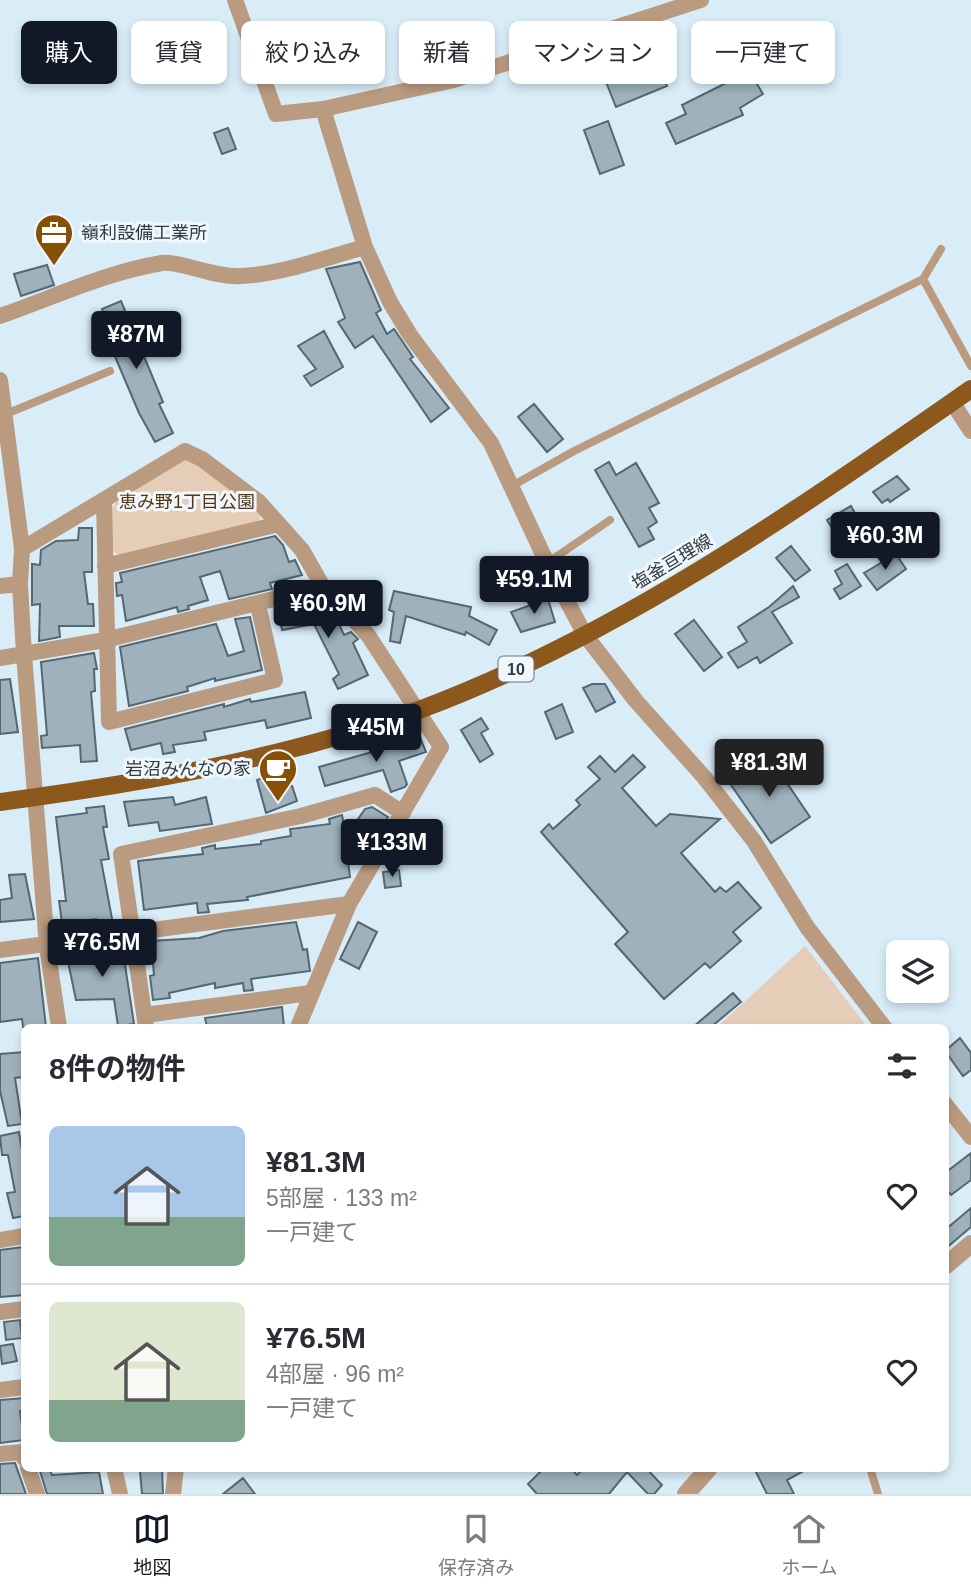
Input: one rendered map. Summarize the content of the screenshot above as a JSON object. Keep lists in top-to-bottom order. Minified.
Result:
{"streets":{"main road":["塩釜亘理線","10"]},"parks":["恵み野1丁目公園"],"places":{"office":["嶺利設備工業所"],"cafe":["岩沼みんなの家"]},"page":{"chip":["購入","賃貸","絞り込み","新着","マンション","一戸建て"],"price":["¥87M","¥60.3M","¥59.1M","¥60.9M","¥45M","¥81.3M","¥133M","¥76.5M"],"heading":"8件の物件","list":[{"name":"¥81.3M","note":"5部屋 · 133 m² · 一戸建て"},{"name":"¥76.5M","note":"4部屋 · 96 m² · 一戸建て"}],"tabs":["地図","保存済み","ホーム"]}}
